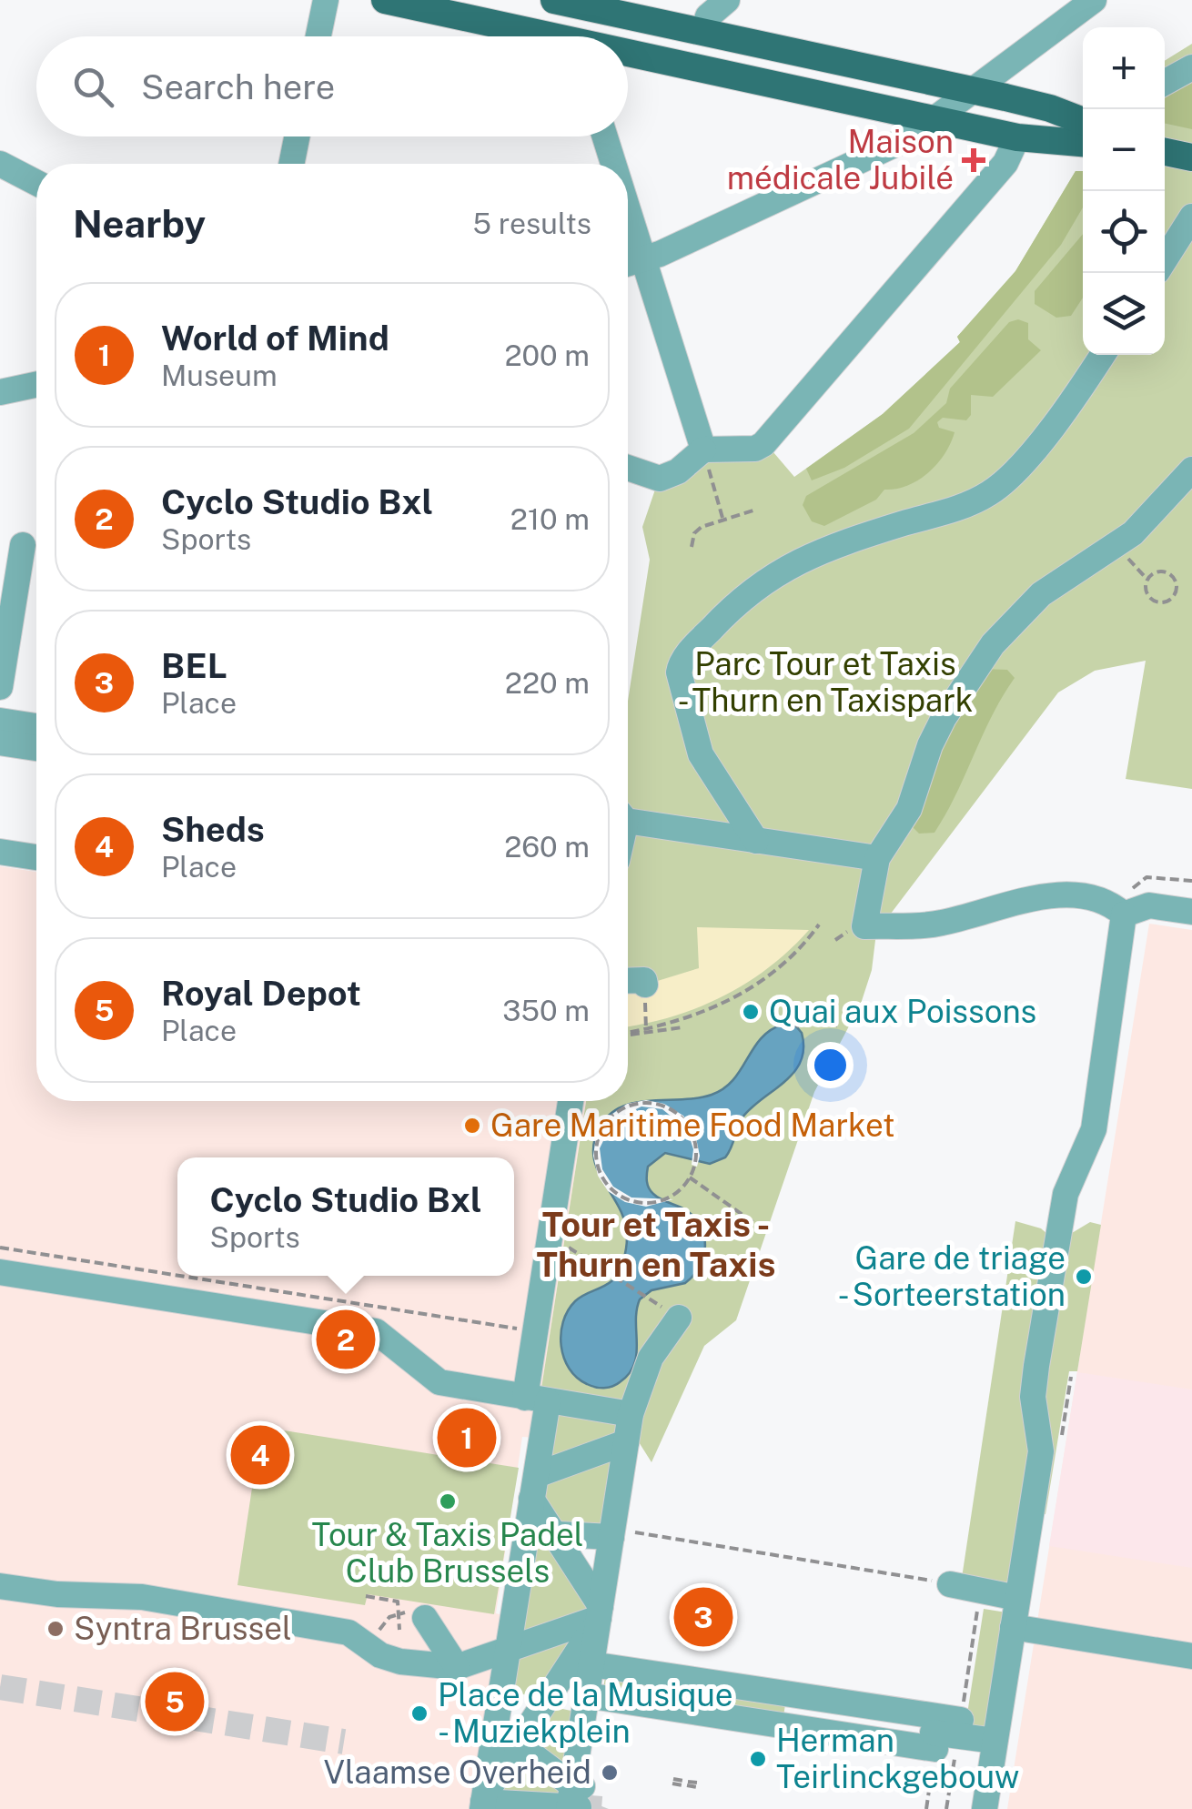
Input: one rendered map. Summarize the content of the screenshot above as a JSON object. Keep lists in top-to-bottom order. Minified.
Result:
{"districts":["Tour et Taxis - Thurn en Taxis"],"parks":["Parc Tour et Taxis - Thurn en Taxispark"],"places":{"health":["Maison médicale Jubilé"],"other":["Quai aux Poissons","Gare Maritime Food Market","Gare de triage - Sorteerstation","Tour & Taxis Padel Club Brussels","Syntra Brussel","Place de la Musique - Muziekplein","Herman Teirlinckgebouw","Vlaamse Overheid"]},"page":{"map_buttons":["+","−"],"search":"Search here","heading":["Nearby","5 results"],"list":[{"mark":"1","name":"World of Mind","note":"Museum","value":"200 m"},{"mark":"2","name":"Cyclo Studio Bxl","note":"Sports","value":"210 m"},{"mark":"3","name":"BEL","note":"Place","value":"220 m"},{"mark":"4","name":"Sheds","note":"Place","value":"260 m"},{"mark":"5","name":"Royal Depot","note":"Place","value":"350 m"}],"popup":["Cyclo Studio Bxl","Sports"],"pins":["2","1","4","3","5"]}}
